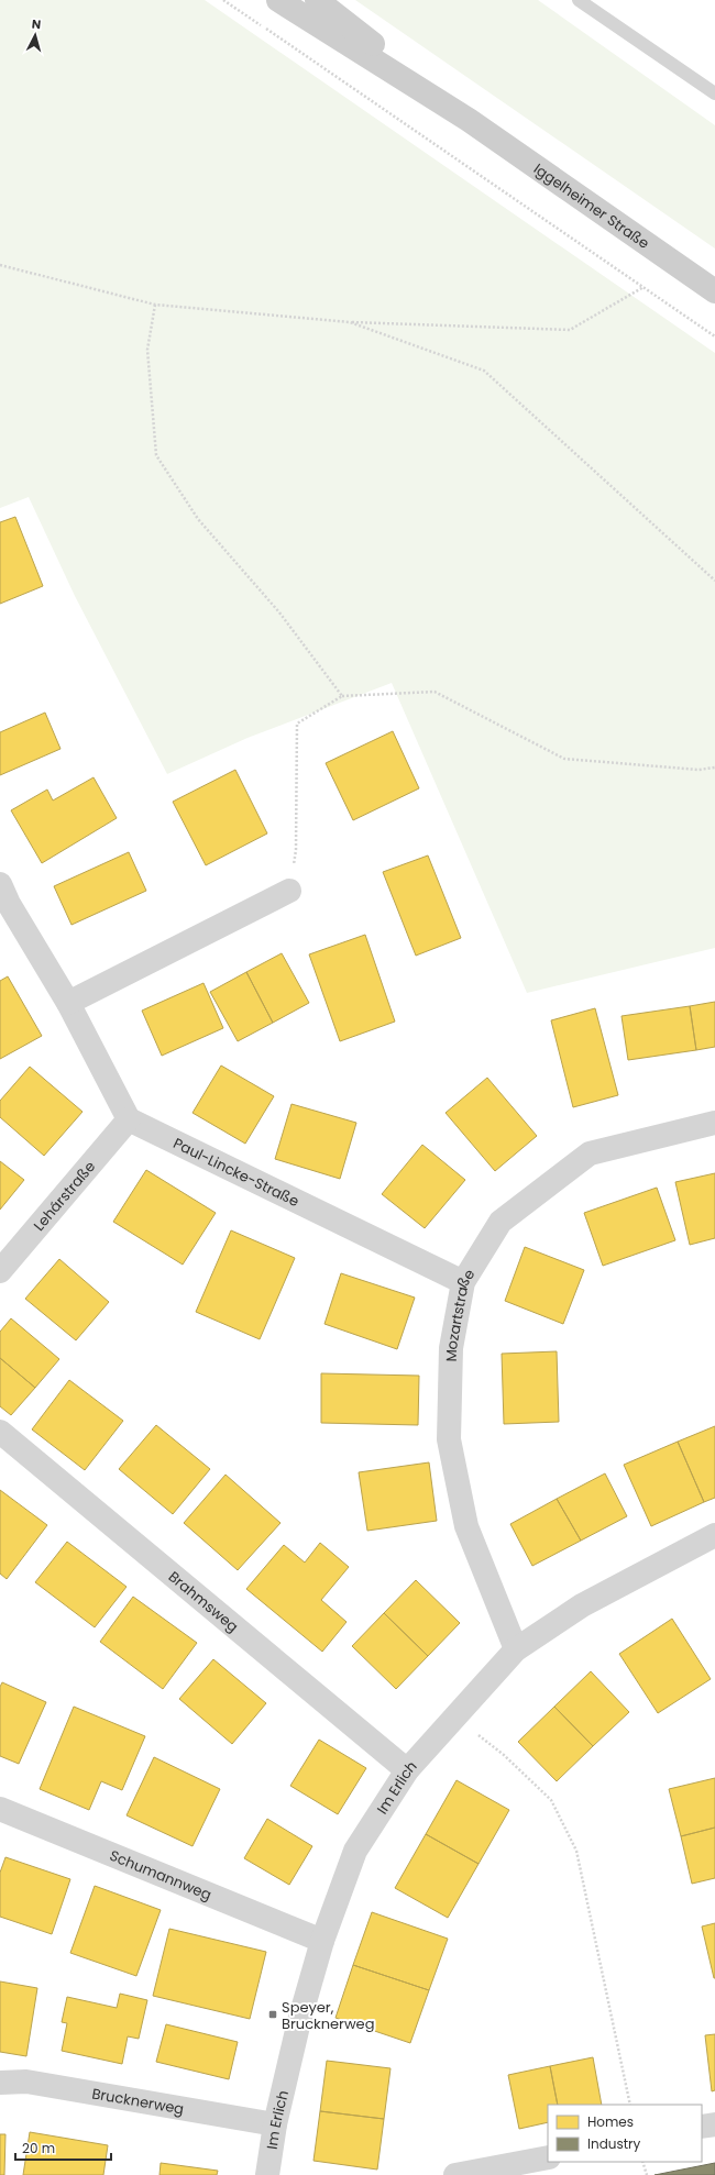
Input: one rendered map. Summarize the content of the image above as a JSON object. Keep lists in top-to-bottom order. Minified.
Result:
{"streets":{"main road":["Iggelheimer Straße"],"street":["Paul-Lincke-Straße","Lehárstraße","Mozartstraße","Brahmsweg","Im Erlich","Schumannweg","Brucknerweg"]},"crossings":[["Paul-Lincke-Straße","Lehárstraße"],["Paul-Lincke-Straße","Mozartstraße"],["Mozartstraße","Im Erlich"],["Brahmsweg","Im Erlich"],["Im Erlich","Schumannweg"],["Im Erlich","Brucknerweg"]],"places":{"transit":["Speyer, Brucknerweg"]},"legend":["Homes","Industry"],"scale_bar":"20 m","north":"top"}
